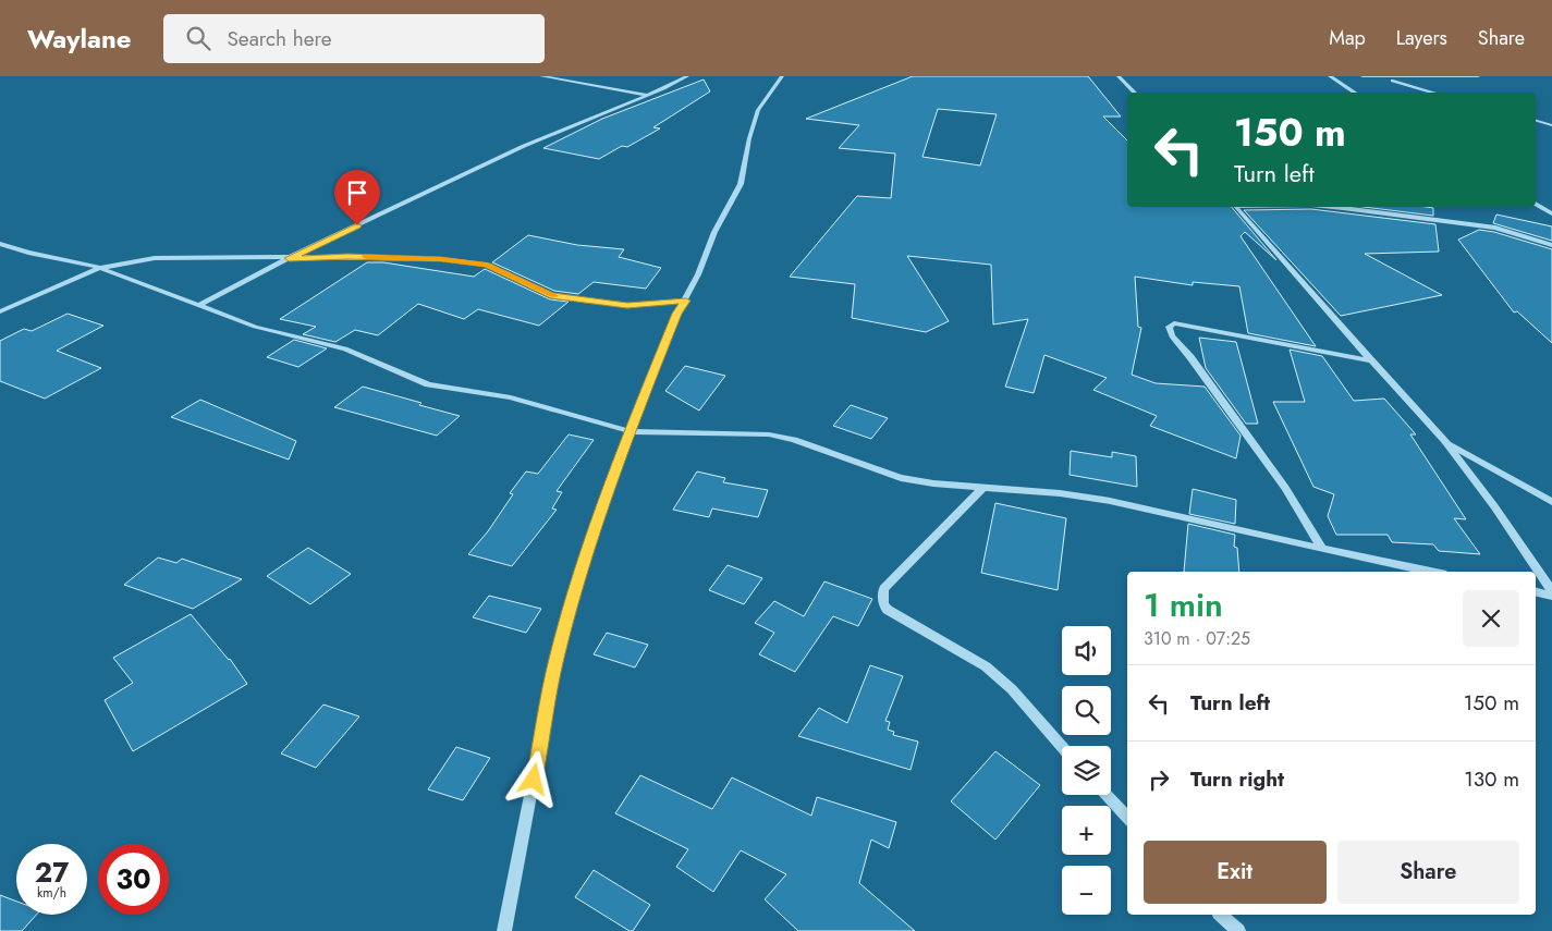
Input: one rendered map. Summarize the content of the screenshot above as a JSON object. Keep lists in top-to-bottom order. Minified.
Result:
{"page":{"header":"Waylane","search":"Search here","nav":["Map","Layers","Share"],"turn":["150 m","Turn left"],"heading":["1 min","310 m · 07:25"],"map_buttons":["+","−"],"list":[{"name":"Turn left","value":"150 m"},{"name":"Turn right","value":"130 m"}],"buttons":["Exit","Share"],"speed":"27 km/h","limit":"30"}}
